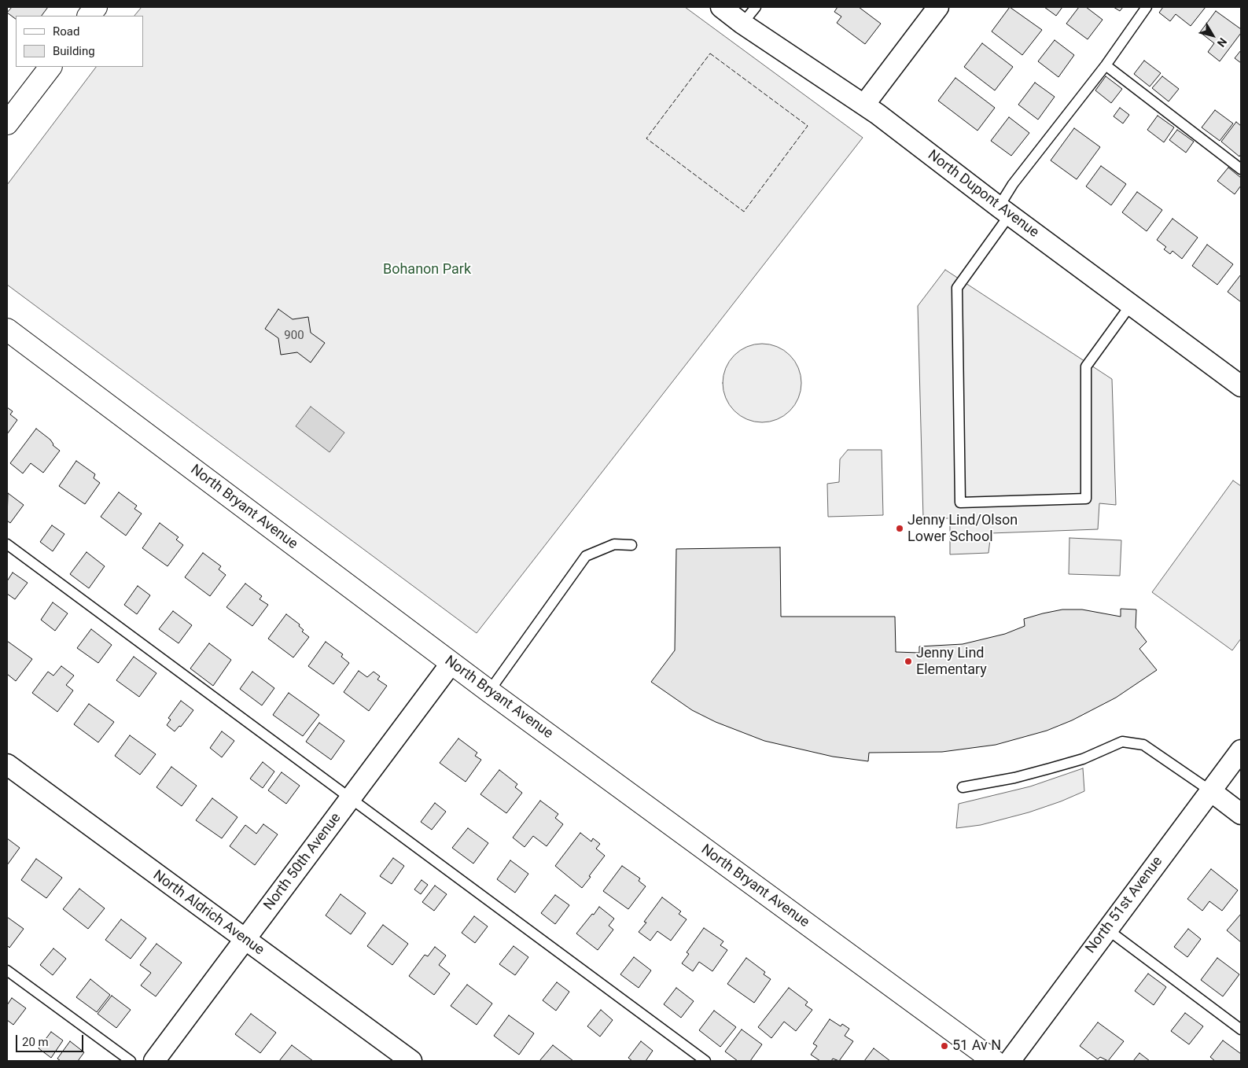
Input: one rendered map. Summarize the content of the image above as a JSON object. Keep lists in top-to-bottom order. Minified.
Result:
{"streets":{"street":["North Dupont Avenue","North Bryant Avenue","North 50th Avenue","North 51st Avenue","North Aldrich Avenue"]},"crossings":[["North Bryant Avenue","North 50th Avenue"],["North 50th Avenue","North Aldrich Avenue"]],"parks":["Bohanon Park"],"places":["Jenny Lind/Olson Lower School","Jenny Lind Elementary","51 Av N"],"house_numbers":["900"],"legend":["Road","Building"],"scale_bar":"20 m","north":"bottom right"}
